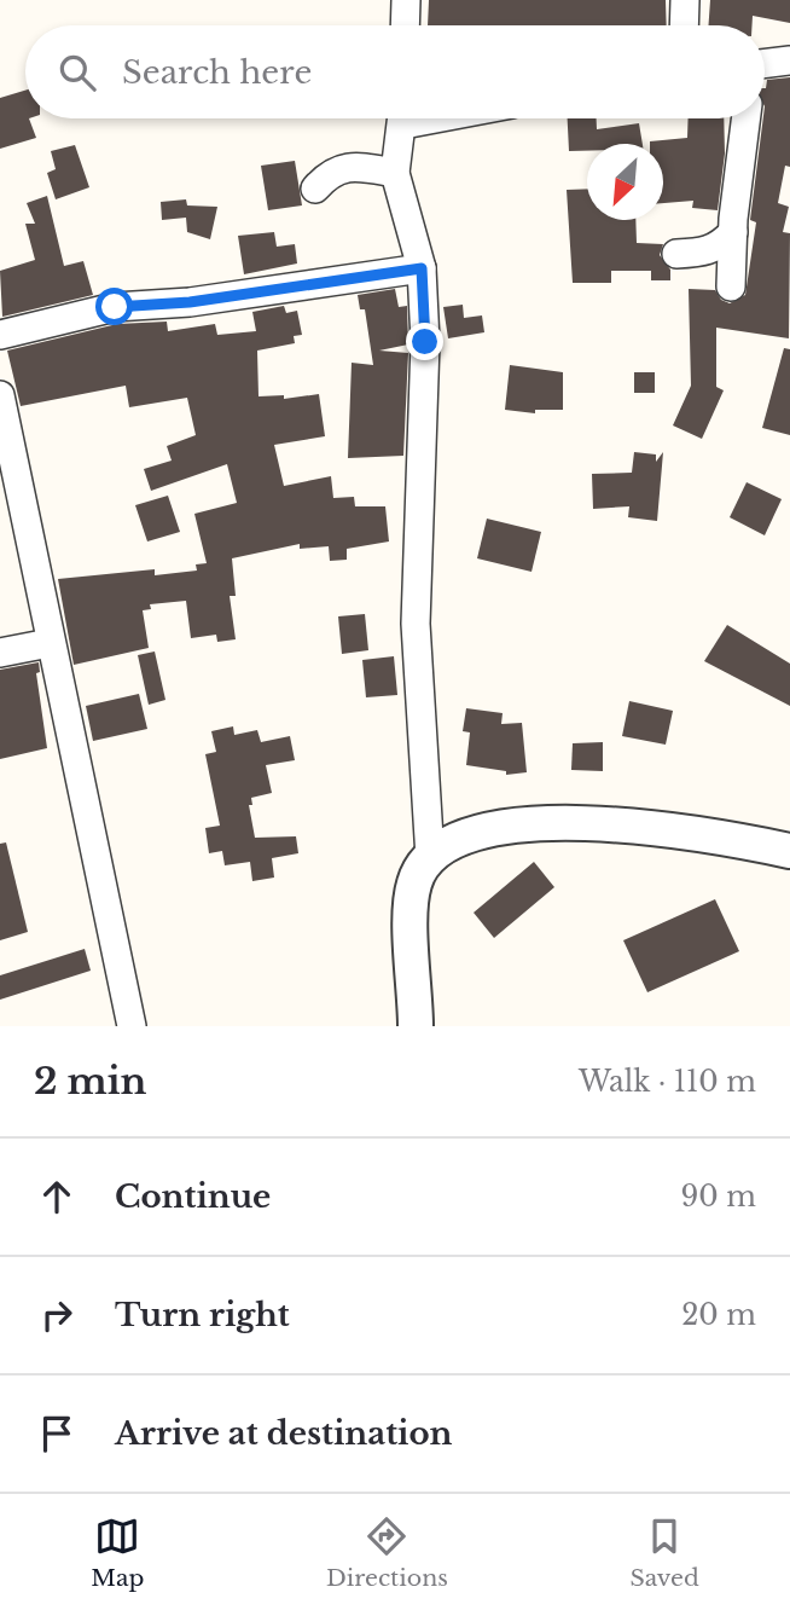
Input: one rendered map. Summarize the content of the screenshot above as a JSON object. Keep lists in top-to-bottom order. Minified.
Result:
{"north":"bottom left","page":{"search":"Search here","heading":["2 min","Walk · 110 m"],"list":[["Continue","90 m"],["Turn right","20 m"],"Arrive at destination"],"nav":["Map","Directions","Saved"]}}
